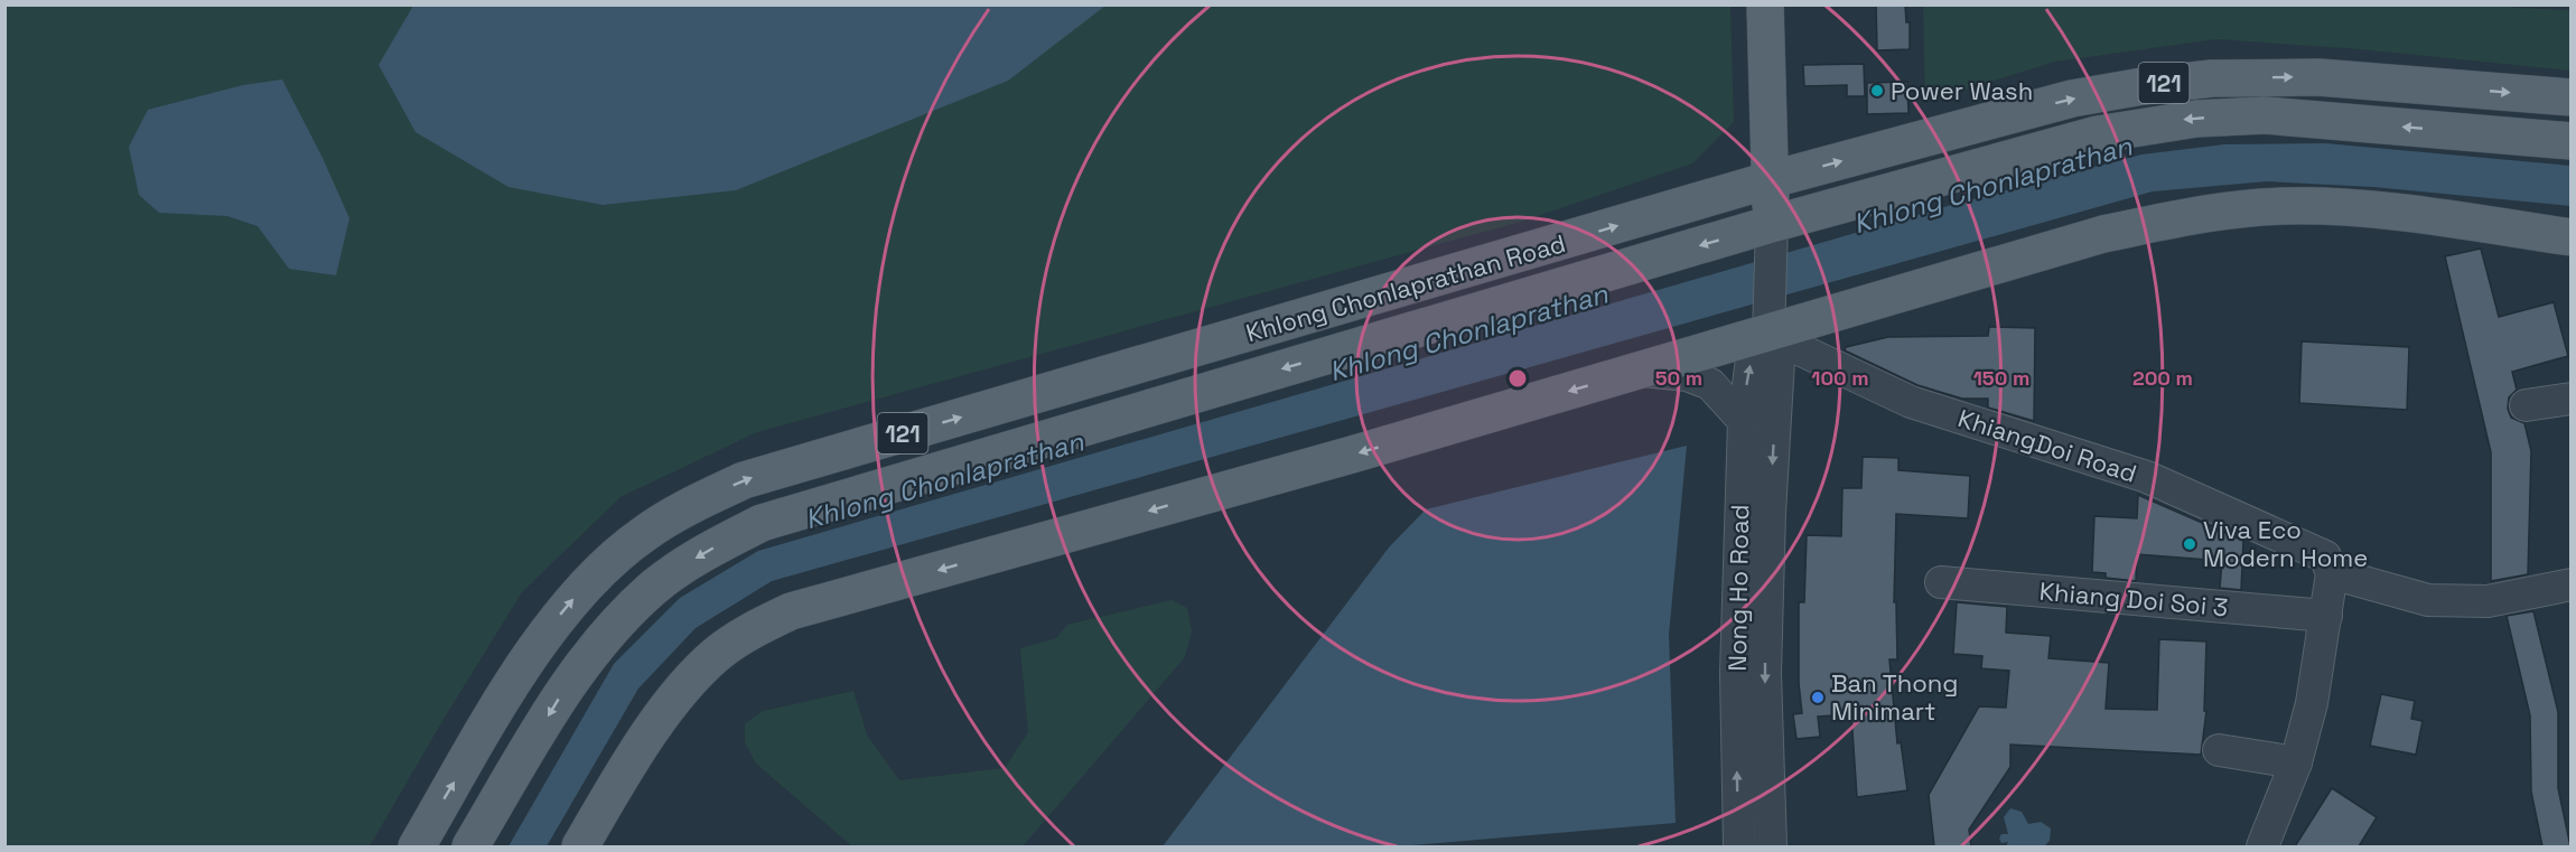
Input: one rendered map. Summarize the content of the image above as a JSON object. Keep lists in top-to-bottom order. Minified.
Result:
{"streets":{"main road":["121","Khlong Chonlaprathan Road"],"street":["KhiangDoi Road","Nong Ho Road","Khiang Doi Soi 3"]},"crossings":[["Khlong Chonlaprathan Road","Nong Ho Road"],["KhiangDoi Road","Nong Ho Road"]],"water":["Khlong Chonlaprathan"],"places":["Power Wash","Viva Eco Modern Home","Ban Thong Minimart"],"rings":["50 m","100 m","150 m","200 m"]}
